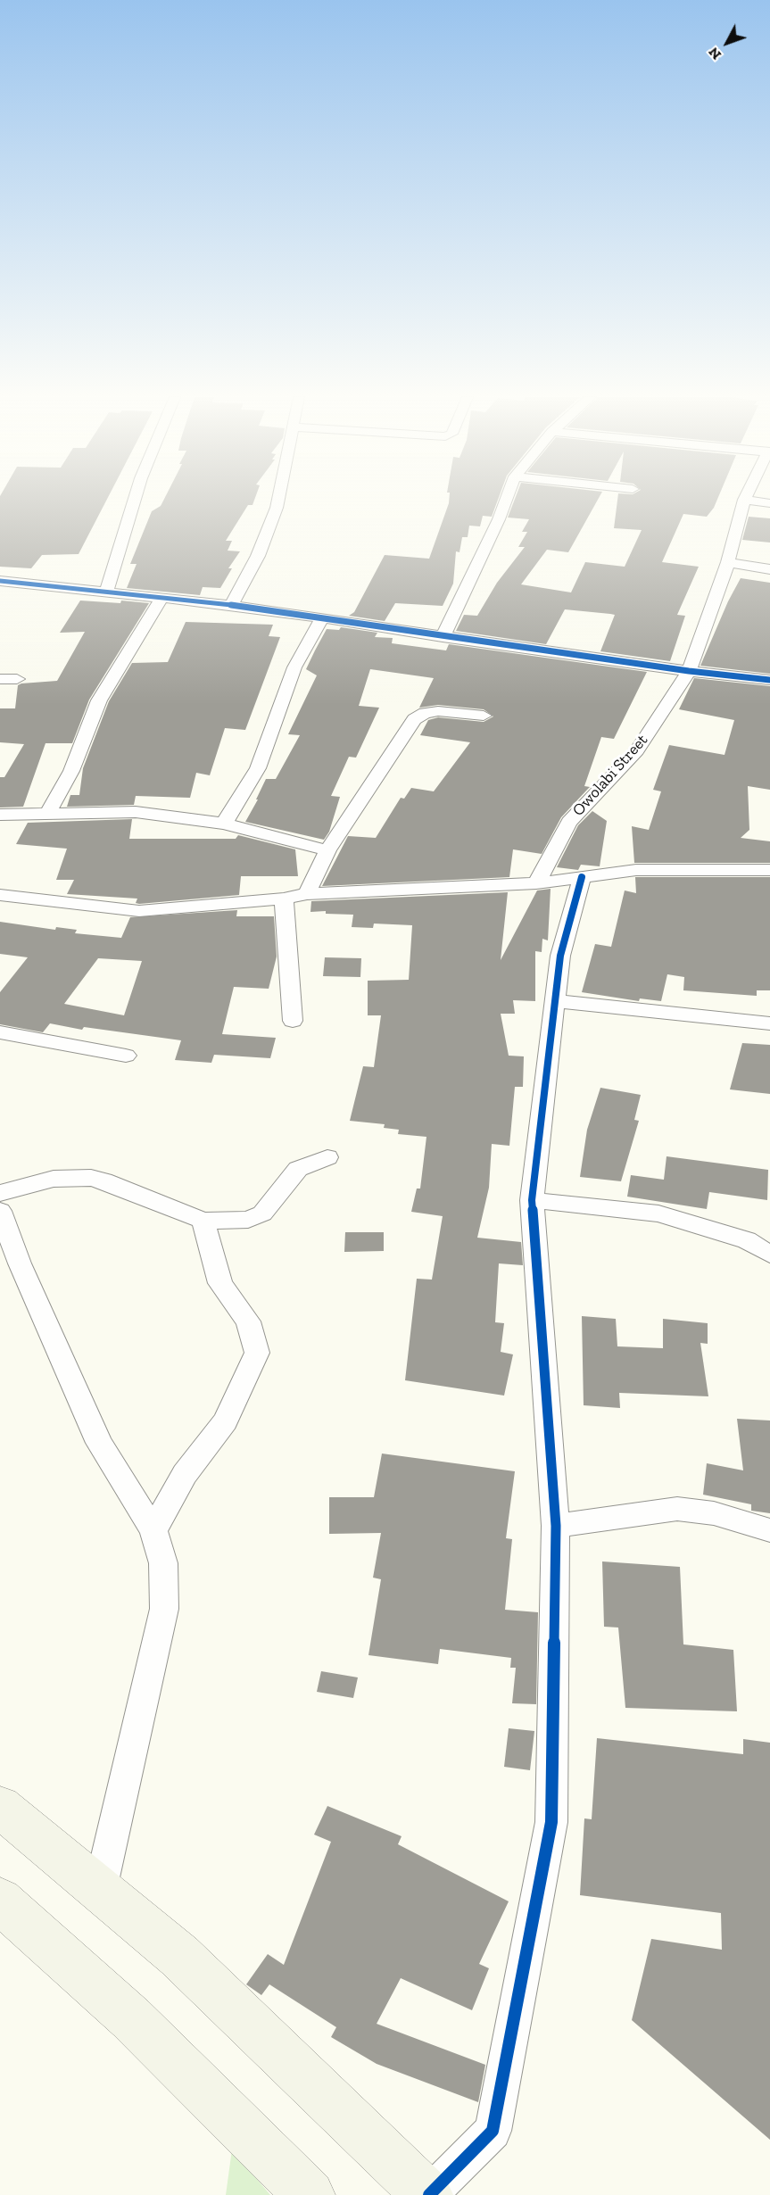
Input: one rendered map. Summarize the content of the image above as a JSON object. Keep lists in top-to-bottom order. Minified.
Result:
{"streets":{"street":["Owolabi Street"]},"north":"bottom left"}
